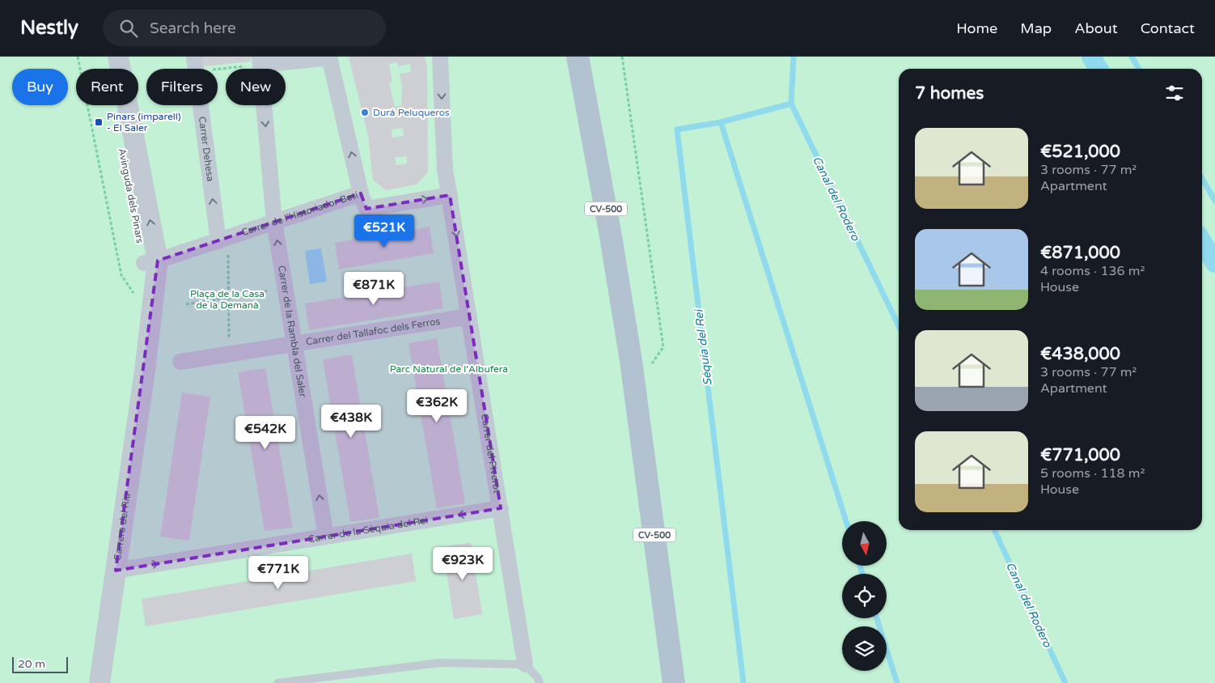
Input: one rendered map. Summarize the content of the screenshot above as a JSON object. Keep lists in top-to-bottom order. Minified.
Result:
{"streets":{"main road":["CV-500"],"street":["Carrer Dehesa","Avinguda dels Pinars","Carrer de l'Historiador Betí","Carrer de la Rambla del Saler","Carrer del Tallafoc dels Ferros","Carrer del Piverot","Carrera del Riu","Carrer de la Sèquia del Rei"]},"crossings":[["Carrer Dehesa","Carrer de l'Historiador Betí"],["Avinguda dels Pinars","Carrer de l'Historiador Betí"],["Avinguda dels Pinars","Carrera del Riu"],["Carrer de l'Historiador Betí","Carrer de la Rambla del Saler"],["Carrer de l'Historiador Betí","Carrer del Piverot"],["Carrer de l'Historiador Betí","Carrera del Riu"],["Carrer de la Rambla del Saler","Carrer del Tallafoc dels Ferros"],["Carrer de la Rambla del Saler","Carrer de la Sèquia del Rei"],["Carrer del Tallafoc dels Ferros","Carrer del Piverot"],["Carrer del Piverot","Carrer de la Sèquia del Rei"],["Carrera del Riu","Carrer de la Sèquia del Rei"]],"water":["Canal del Rodero","Séquia del Rei"],"parks":["Plaça de la Casa de la Demanà","Parc Natural de l'Albufera"],"places":{"other":["Durá Peluqueros"],"transit":["Pinars (imparell) - El Saler"]},"scale_bar":"20 m","north":"bottom","page":{"header":"Nestly","search":"Search here","nav":["Home","Map","About","Contact"],"chip":["Buy","Rent","Filters","New"],"heading":"7 homes","list":[{"name":"€521,000","note":"3 rooms · 77 m² · Apartment"},{"name":"€871,000","note":"4 rooms · 136 m² · House"},{"name":"€438,000","note":"3 rooms · 77 m² · Apartment"},{"name":"€771,000","note":"5 rooms · 118 m² · House"}],"price":["€521K","€871K","€362K","€438K","€542K","€923K","€771K"],"scale":"20 m"}}
